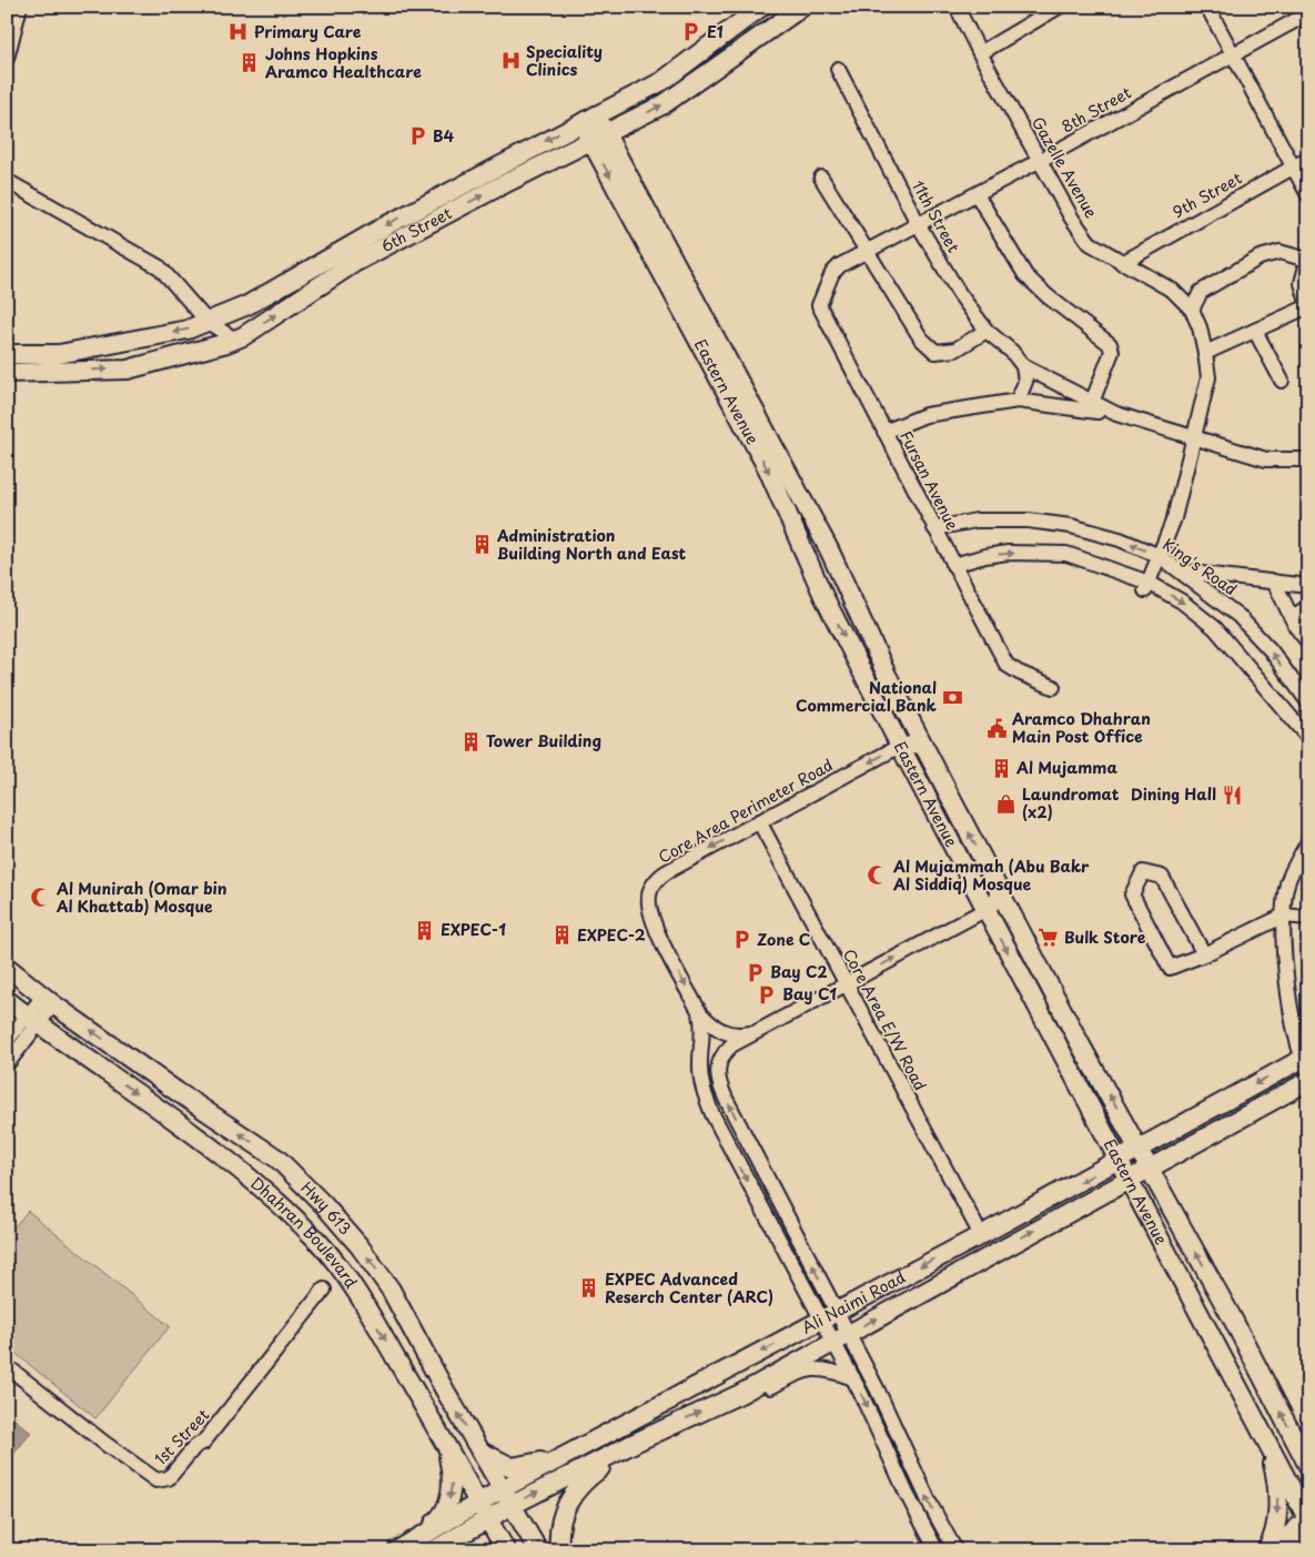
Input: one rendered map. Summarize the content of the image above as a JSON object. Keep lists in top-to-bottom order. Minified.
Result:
{"streets":{"main road":["6th Street","Eastern Avenue","Hwy 613","Dhahran Boulevard","Ali Naimi Road"],"street":["8th Street","Gazelle Avenue","9th Street","11th Street","Fursan Avenue","King's Road","Core Area Perimeter Road","Core Area E/W Road","1st Street"]},"crossings":[["8th Street","Gazelle Avenue"],["8th Street","11th Street"],["8th Street","Fursan Avenue"],["Gazelle Avenue","9th Street"],["Gazelle Avenue","11th Street"],["Gazelle Avenue","King's Road"],["11th Street","Fursan Avenue"],["6th Street","Eastern Avenue"],["Eastern Avenue","Core Area Perimeter Road"],["Eastern Avenue","Ali Naimi Road"],["Fursan Avenue","King's Road"],["Core Area Perimeter Road","Core Area E/W Road"],["Core Area E/W Road","Ali Naimi Road"],["Hwy 613","Ali Naimi Road"],["Dhahran Boulevard","Ali Naimi Road"]],"one_way":["Hwy 613","Dhahran Boulevard"],"places":{"hospital":["Primary Care","Speciality Clinics"],"parking":["E1","B4","Zone C","Bay C2","Bay C1"],"building":["Johns Hopkins Aramco Healthcare","Administration Building North and East","Tower Building","Al Mujamma","EXPEC-1","EXPEC-2","EXPEC Advanced Reserch Center (ARC)"],"bank":["National Commercial Bank"],"public building":["Aramco Dhahran Main Post Office"],"restaurant":["Dining Hall"],"shop":["Laundromat (x2)"],"mosque":["Al Mujammah (Abu Bakr Al Siddiq) Mosque","Al Munirah (Omar bin Al Khattab) Mosque"],"supermarket":["Bulk Store"]}}
